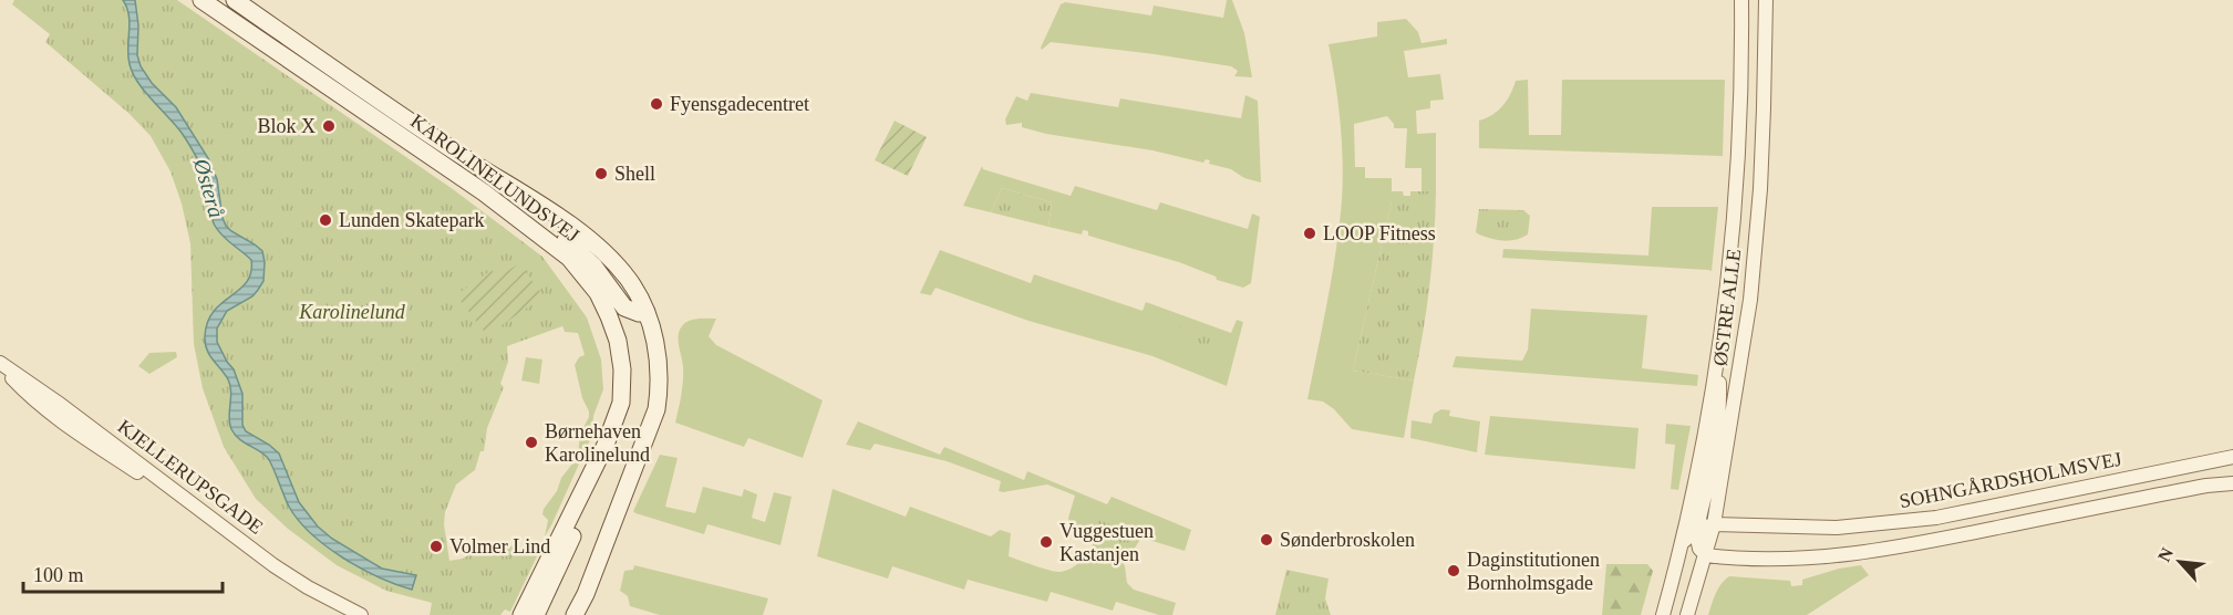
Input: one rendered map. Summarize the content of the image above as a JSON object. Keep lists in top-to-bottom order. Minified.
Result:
{"streets":{"main road":["KAROLINELUNDSVEJ"],"street":["ØSTRE ALLE","KJELLERUPSGADE","SOHNGÅRDSHOLMSVEJ"]},"crossings":[["ØSTRE ALLE","SOHNGÅRDSHOLMSVEJ"]],"water":["Østerå"],"parks":["Karolinelund"],"places":["Fyensgadecentret","Blok X","Shell","Lunden Skatepark","LOOP Fitness","Børnehaven Karolinelund","Sønderbroskolen","Vuggestuen Kastanjen","Volmer Lind","Daginstitutionen Bornholmsgade"],"scale_bar":"100 m","north":"top left"}
